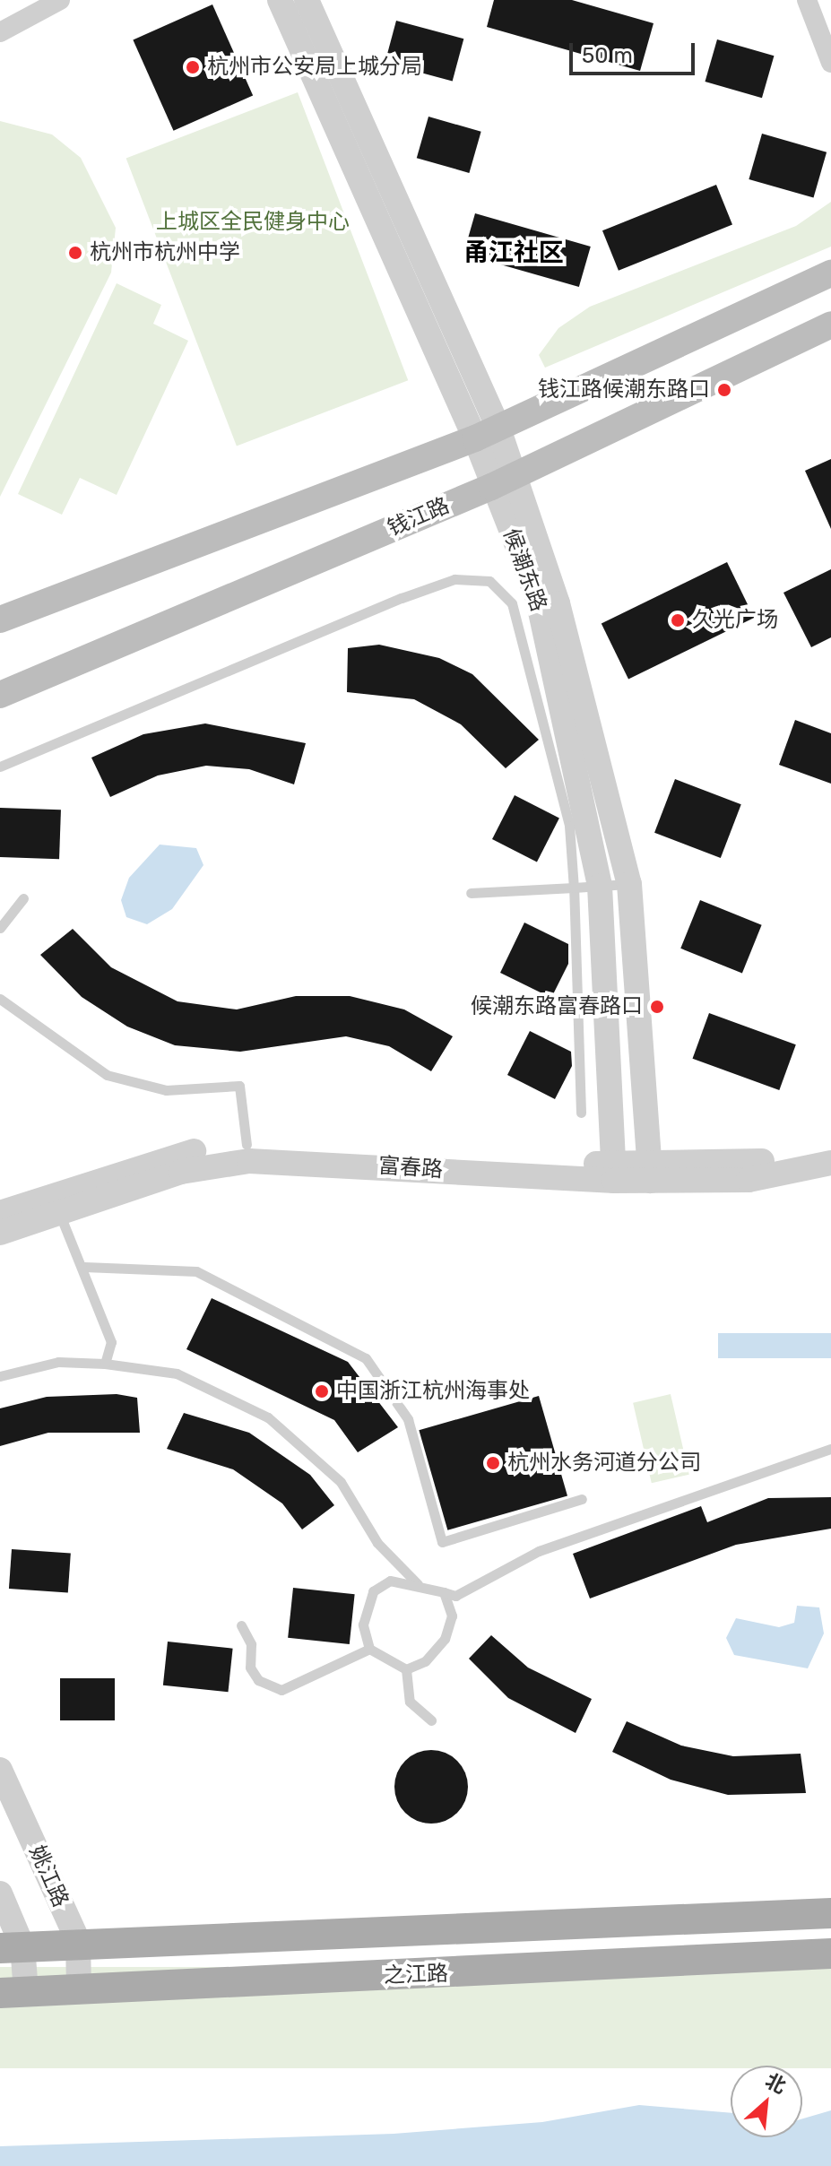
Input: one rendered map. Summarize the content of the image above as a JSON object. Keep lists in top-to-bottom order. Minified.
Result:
{"streets":{"main road":["钱江路","之江路"],"street":["候潮东路","富春路","姚江路"]},"crossings":[["钱江路","候潮东路"],["候潮东路","富春路"],["姚江路","之江路"]],"districts":["甬江社区"],"parks":["上城区全民健身中心"],"places":["杭州市公安局上城分局","杭州市杭州中学","钱江路候潮东路口","久光广场","候潮东路富春路口","中国浙江杭州海事处","杭州水务河道分公司"],"scale_bar":"50 m","north":"top right"}
